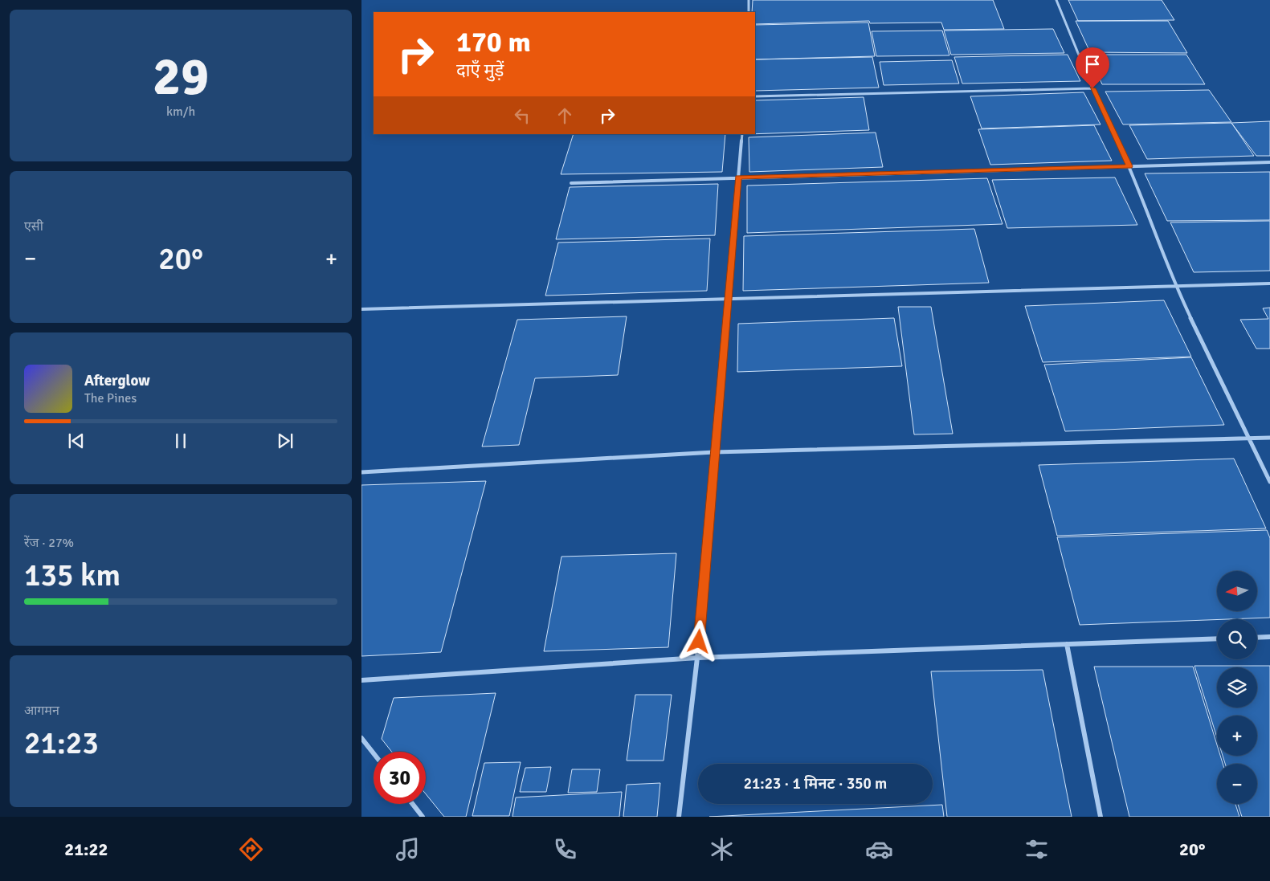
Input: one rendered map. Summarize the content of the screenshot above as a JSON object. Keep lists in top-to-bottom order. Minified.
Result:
{"north":"left","page":{"tile":[["29","km/h"],"एसी",["रेंज · 27%","135 km"],["आगमन","21:23"]],"turn":["170 m","दाएँ मुड़ें"],"heat":["−","20°","+"],"song":["Afterglow","The Pines"],"map_buttons":["+","−"],"limit":"30","trip":"21:23 · 1 मिनट · 350 m","tabs":["21:22","20°"]}}
